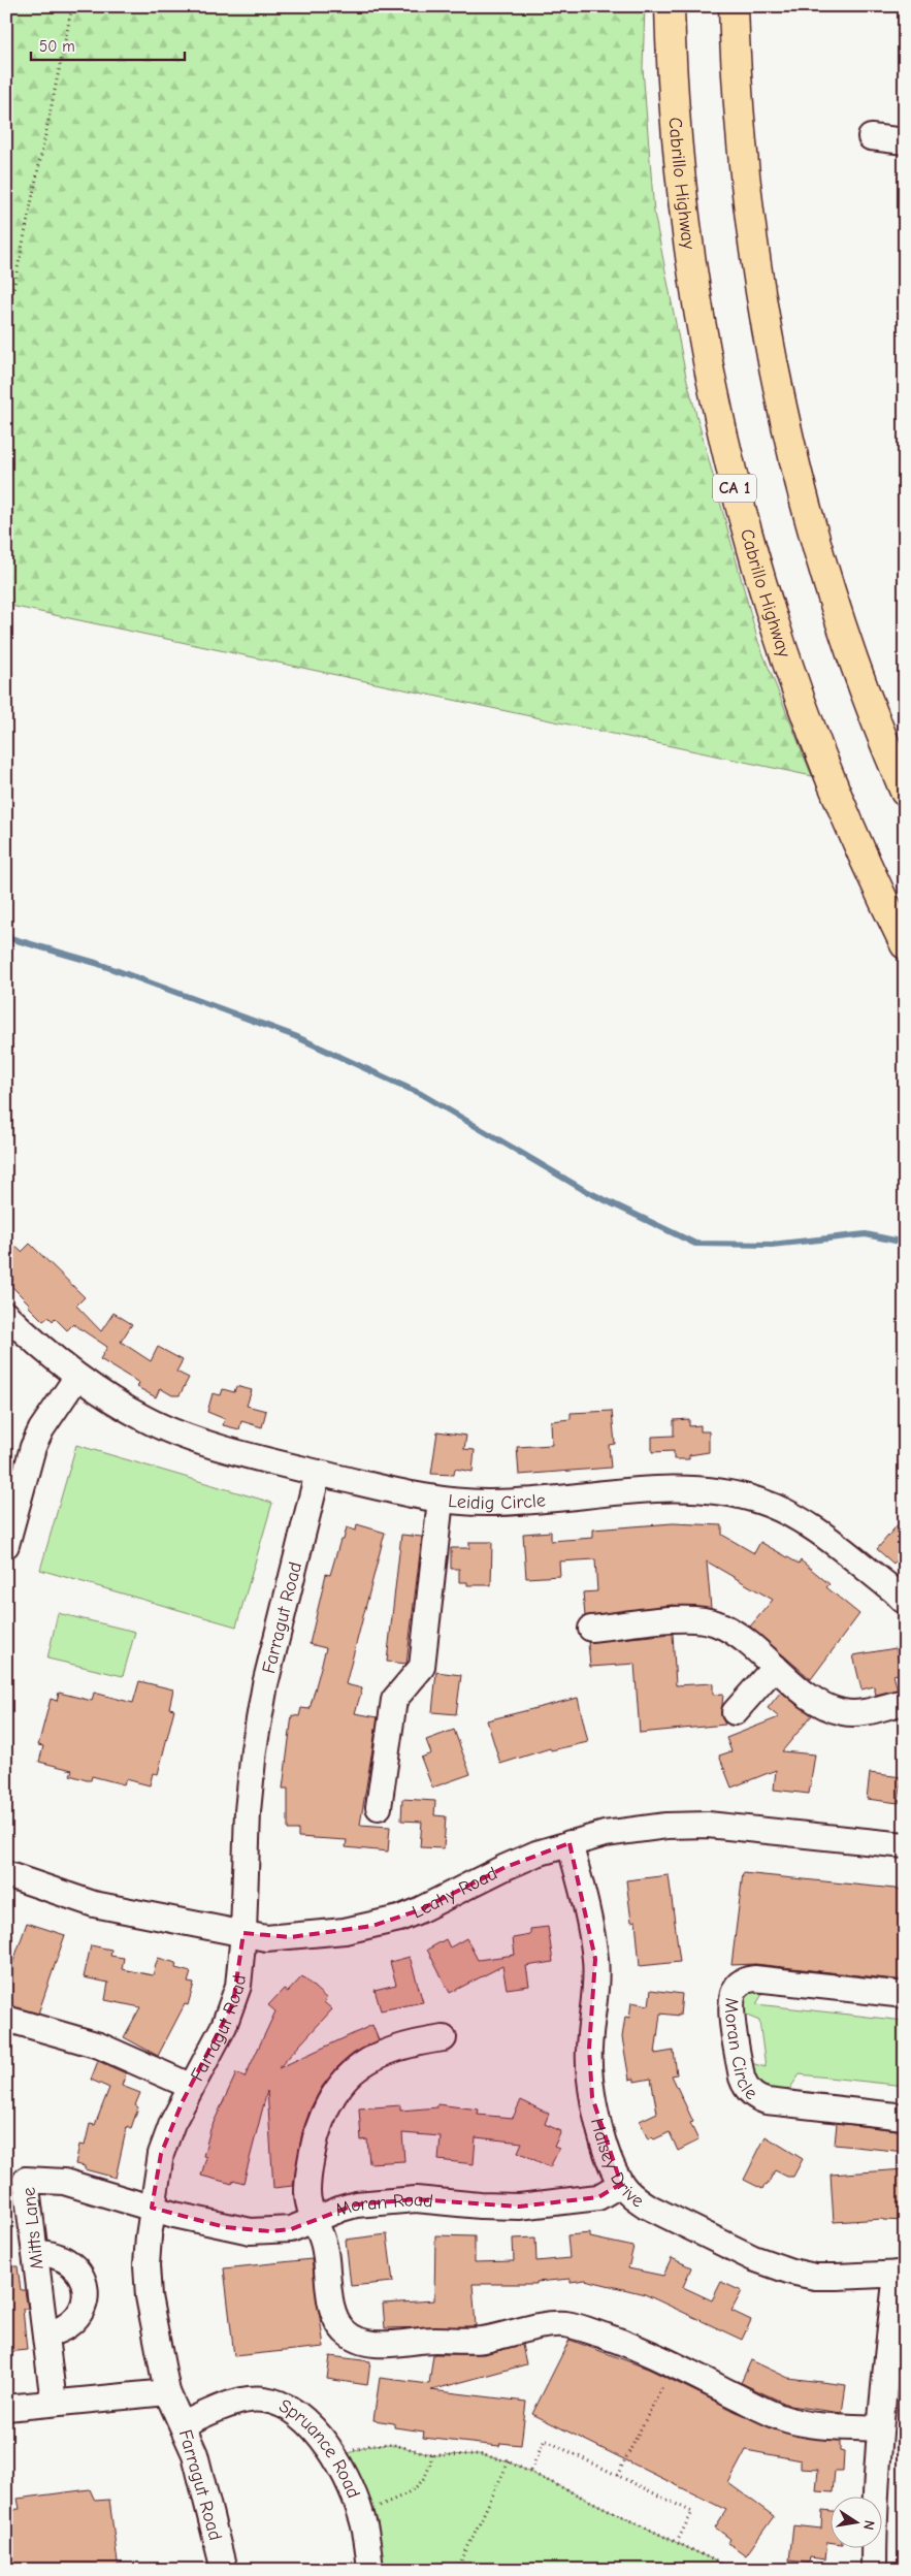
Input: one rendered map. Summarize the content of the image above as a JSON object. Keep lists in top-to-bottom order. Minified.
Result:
{"streets":{"highway":["Cabrillo Highway","CA 1"],"street":["Leidig Circle","Farragut Road","Leahy Road","Moran Circle","Halsey Drive","Moran Road","Mitts Lane","Spruance Road"]},"crossings":[["Leidig Circle","Farragut Road"],["Farragut Road","Leahy Road"],["Farragut Road","Moran Road"],["Farragut Road","Mitts Lane"],["Farragut Road","Spruance Road"],["Leahy Road","Halsey Drive"],["Halsey Drive","Moran Road"],["Moran Road","Mitts Lane"]],"scale_bar":"50 m","north":"right"}
